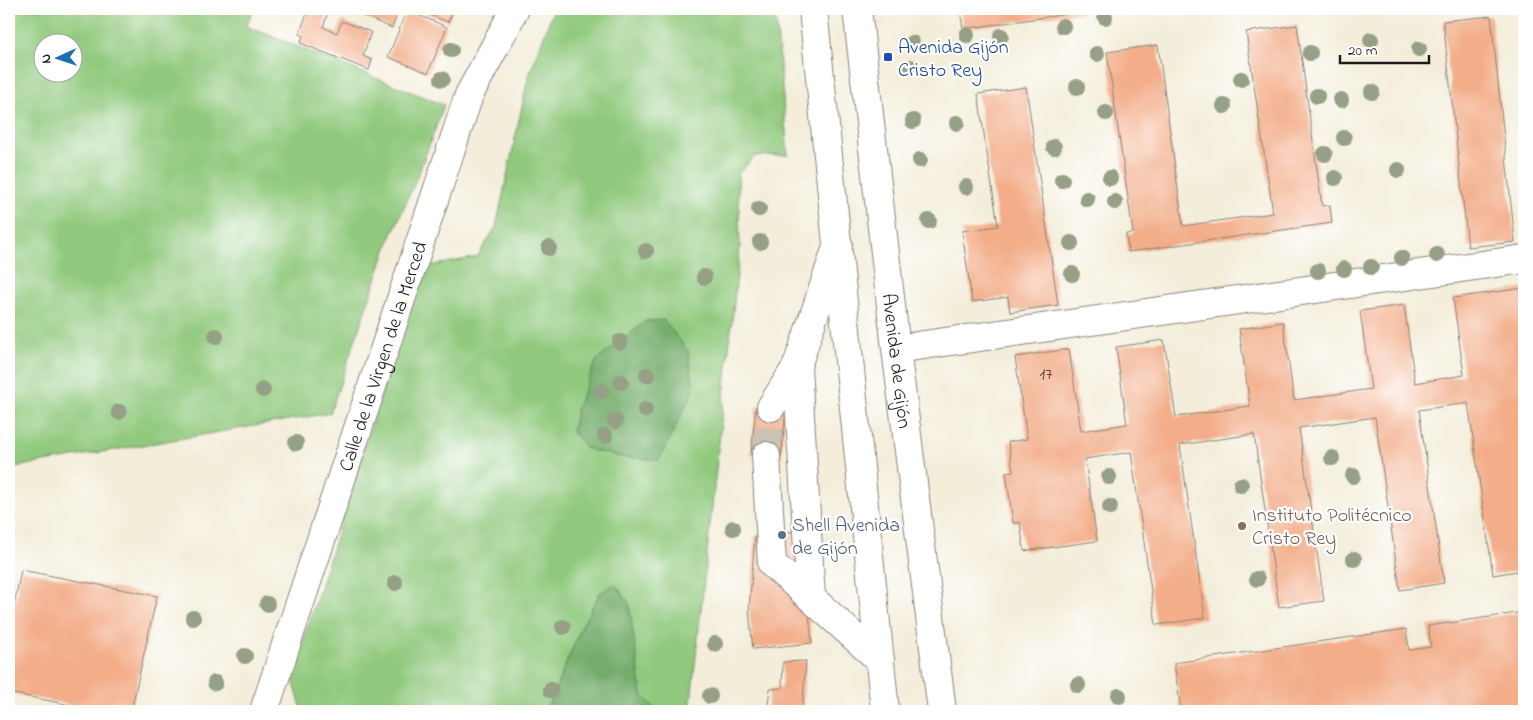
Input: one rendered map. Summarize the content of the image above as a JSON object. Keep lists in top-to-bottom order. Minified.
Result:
{"streets":{"main road":["Calle de la Virgen de la Merced","Avenida de Gijón"]},"places":{"transit":["Avenida Gijón Cristo Rey"],"other":["Instituto Politécnico Cristo Rey","Shell Avenida de Gijón"]},"house_numbers":["17"],"scale_bar":"20 m","north":"left"}
